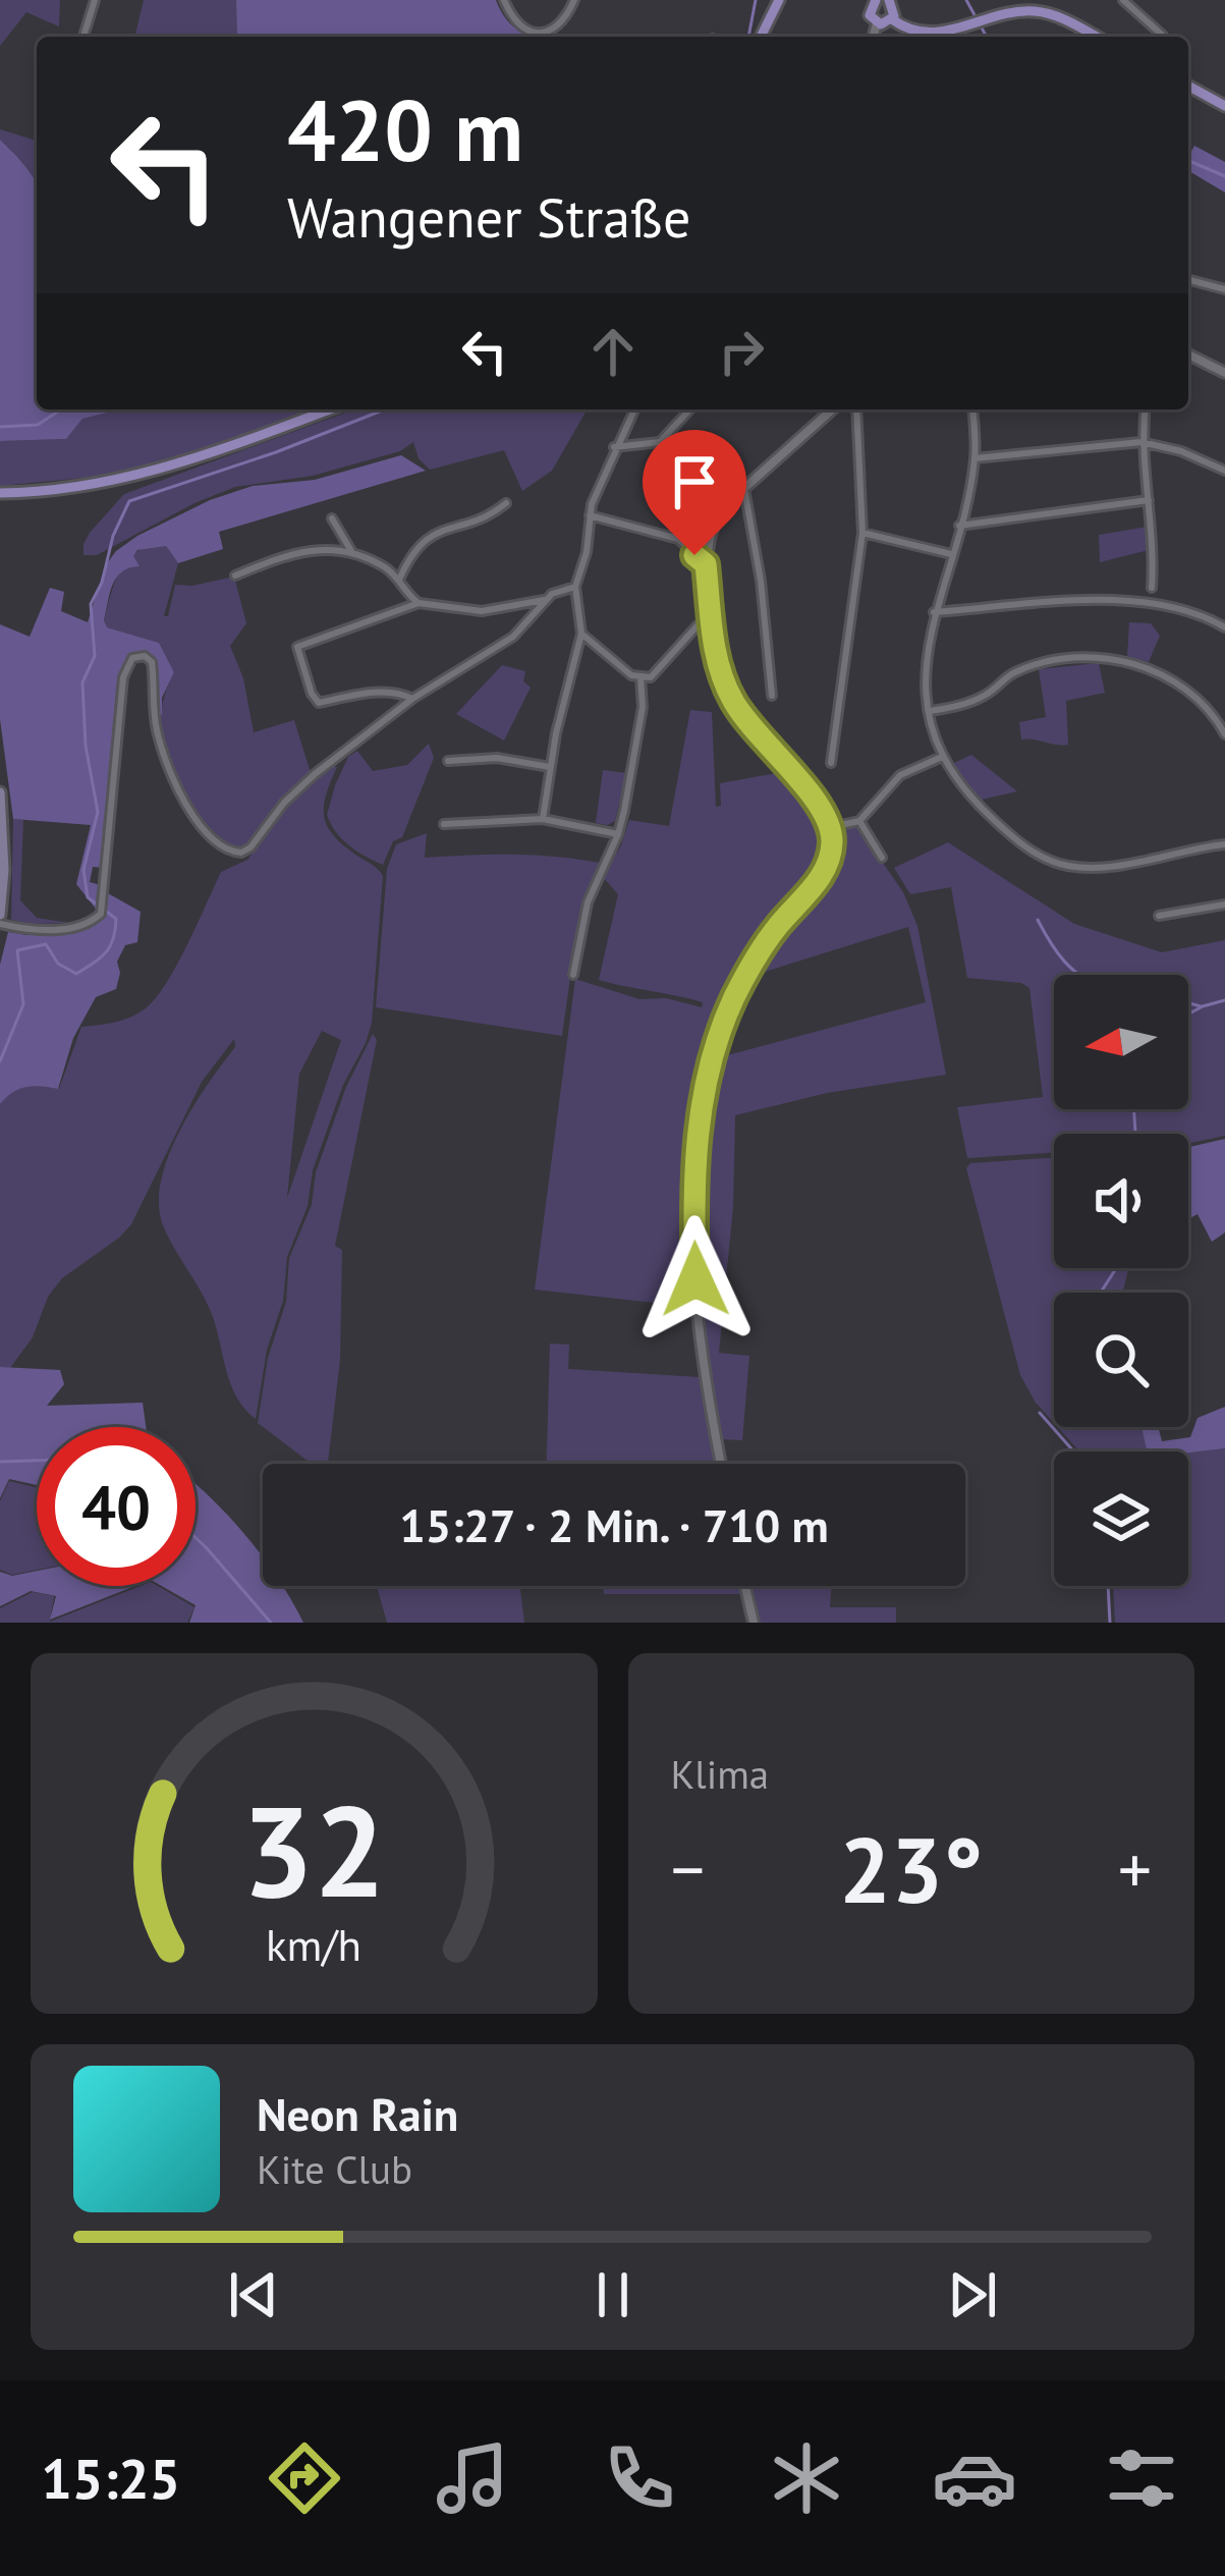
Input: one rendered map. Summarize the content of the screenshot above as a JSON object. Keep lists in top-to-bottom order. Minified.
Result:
{"north":"left","page":{"turn":["420 m","Wangener Straße"],"limit":"40","trip":"15:27 · 2 Min. · 710 m","tile":"Klima","heat":["−","23°","+"],"song":["Neon Rain","Kite Club"],"tabs":"15:25","gauge":["32","km/h"]}}
